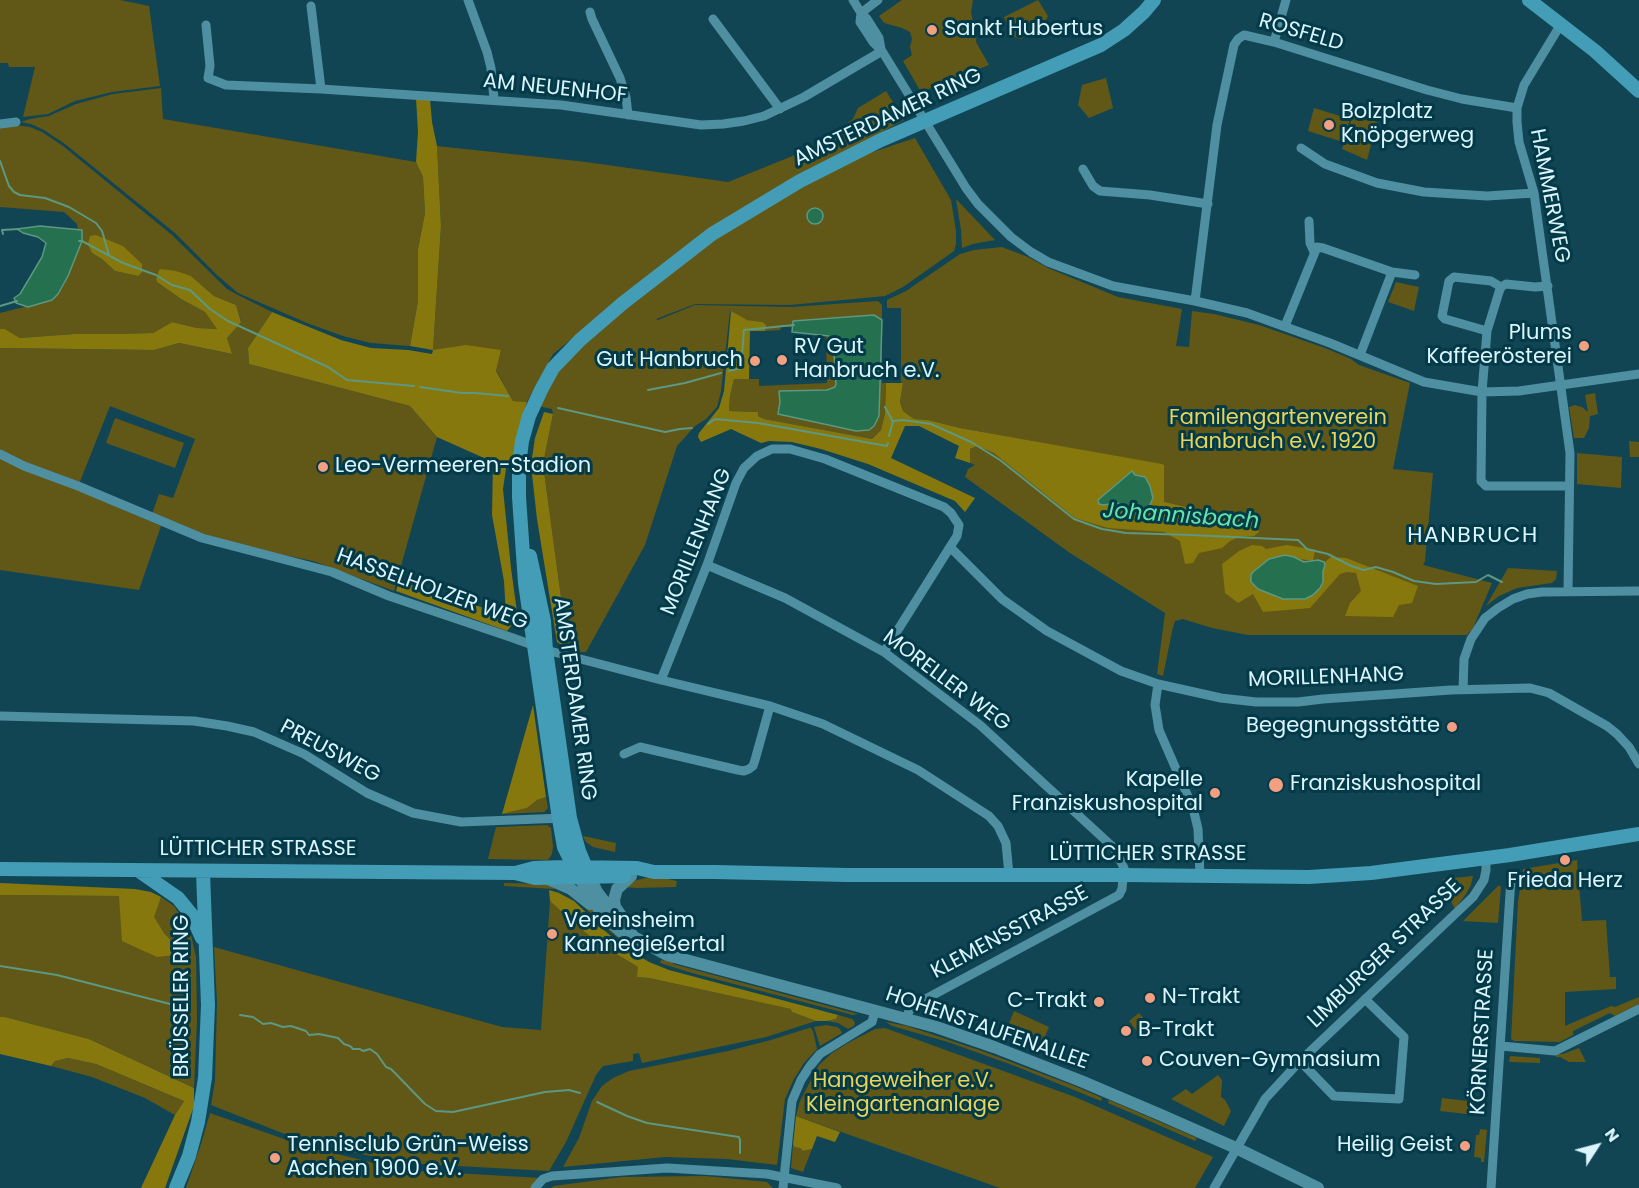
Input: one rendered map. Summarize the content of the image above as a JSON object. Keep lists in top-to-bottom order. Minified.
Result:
{"streets":{"main road":["AMSTERDAMER RING","LÜTTICHER STRASSE","BRÜSSELER RING","HOHENSTAUFENALLEE"],"street":["ROSFELD","AM NEUENHOF","HAMMERWEG","MORILLENHANG","HASSELHOLZER WEG","MORELLER WEG","PREUSWEG","KLEMENSSTRASSE","LIMBURGER STRASSE","KÖRNERSTRASSE"]},"crossings":[["ROSFELD","HAMMERWEG"],["AMSTERDAMER RING","HASSELHOLZER WEG"],["AMSTERDAMER RING","PREUSWEG"],["AMSTERDAMER RING","LÜTTICHER STRASSE"],["AMSTERDAMER RING","HOHENSTAUFENALLEE"],["MORILLENHANG","HASSELHOLZER WEG"],["MORILLENHANG","MORELLER WEG"],["HASSELHOLZER WEG","LÜTTICHER STRASSE"],["MORELLER WEG","LÜTTICHER STRASSE"],["MORELLER WEG","KLEMENSSTRASSE"],["LÜTTICHER STRASSE","KLEMENSSTRASSE"],["LÜTTICHER STRASSE","LIMBURGER STRASSE"],["LÜTTICHER STRASSE","BRÜSSELER RING"],["LÜTTICHER STRASSE","HOHENSTAUFENALLEE"],["KLEMENSSTRASSE","HOHENSTAUFENALLEE"],["LIMBURGER STRASSE","HOHENSTAUFENALLEE"]],"districts":["HANBRUCH"],"water":["Johannisbach"],"parks":["Familengartenverein Hanbruch e.V. 1920","Hangeweiher e.V. Kleingartenanlage"],"places":["Sankt Hubertus","Bolzplatz Knöpgerweg","Plums Kaffeerösterei","RV Gut Hanbruch e.V.","Gut Hanbruch","Leo-Vermeeren-Stadion","Begegnungsstätte","Franziskushospital","Kapelle Franziskushospital","Frieda Herz","Vereinsheim Kannegießertal","N-Trakt","C-Trakt","B-Trakt","Couven-Gymnasium","Heilig Geist","Tennisclub Grün-Weiss Aachen 1900 e.V."],"north":"top right"}
